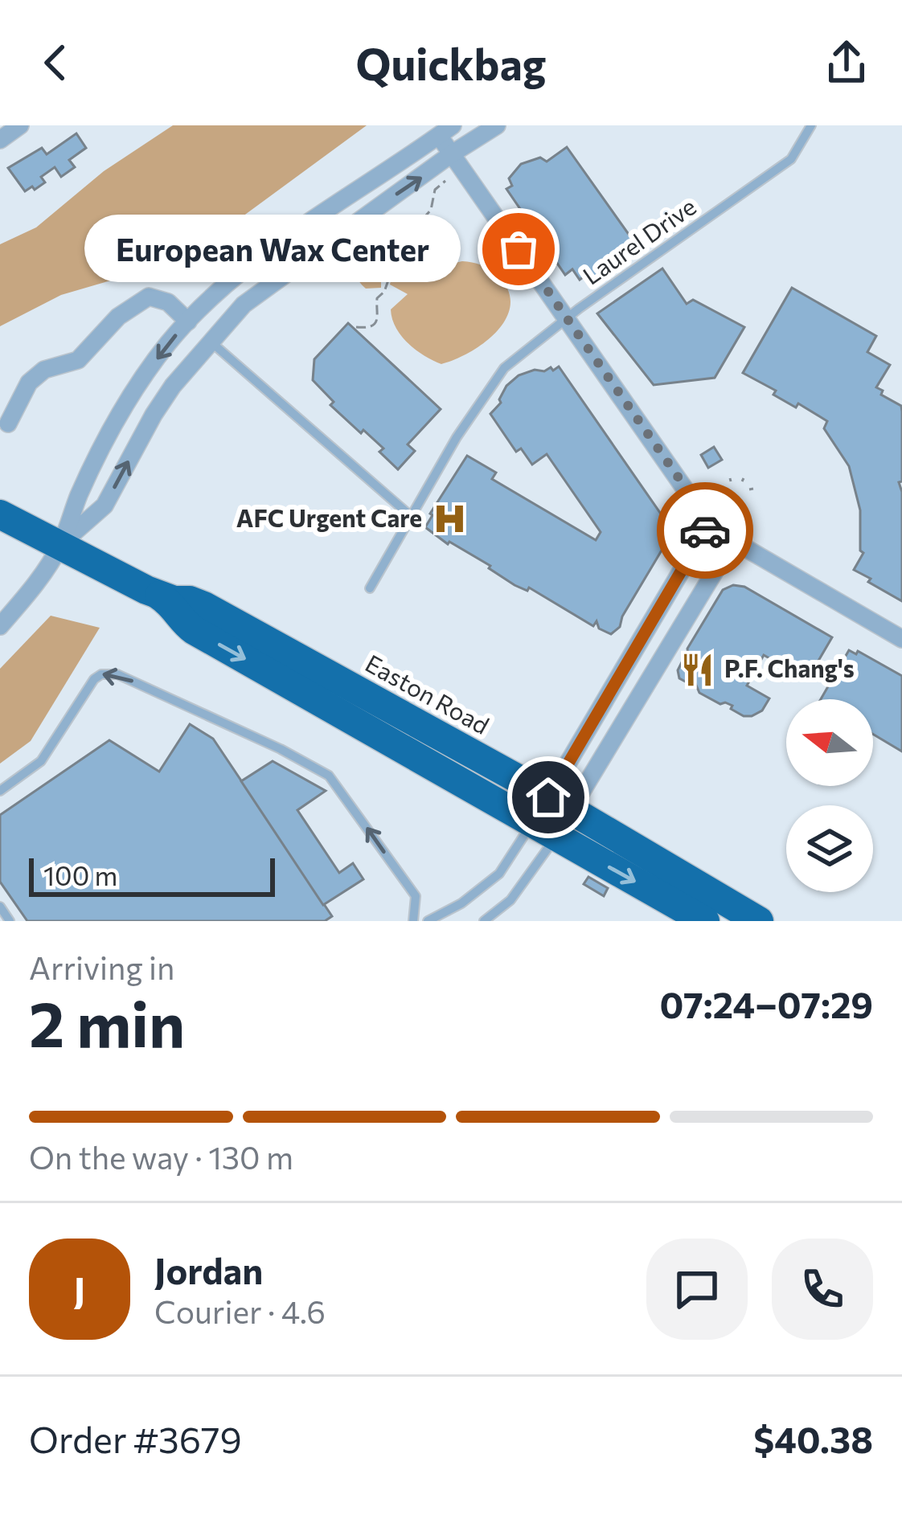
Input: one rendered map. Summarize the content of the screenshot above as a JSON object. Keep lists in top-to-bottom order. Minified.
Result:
{"streets":{"highway":["Easton Road"],"lane":["Laurel Drive"]},"places":{"other":["European Wax Center"],"hospital":["AFC Urgent Care"],"restaurant":["P.F. Chang's"]},"scale_bar":"100 m","north":"left","page":{"header":"Quickbag","bubble":"European Wax Center","scale":"100 m","heading":["2 min","Arriving in","07:24–07:29"],"panel":["Jordan","Courier · 4.6","Order #3679","$40.38"],"bar":"On the way · 130 m","round":"J"}}
